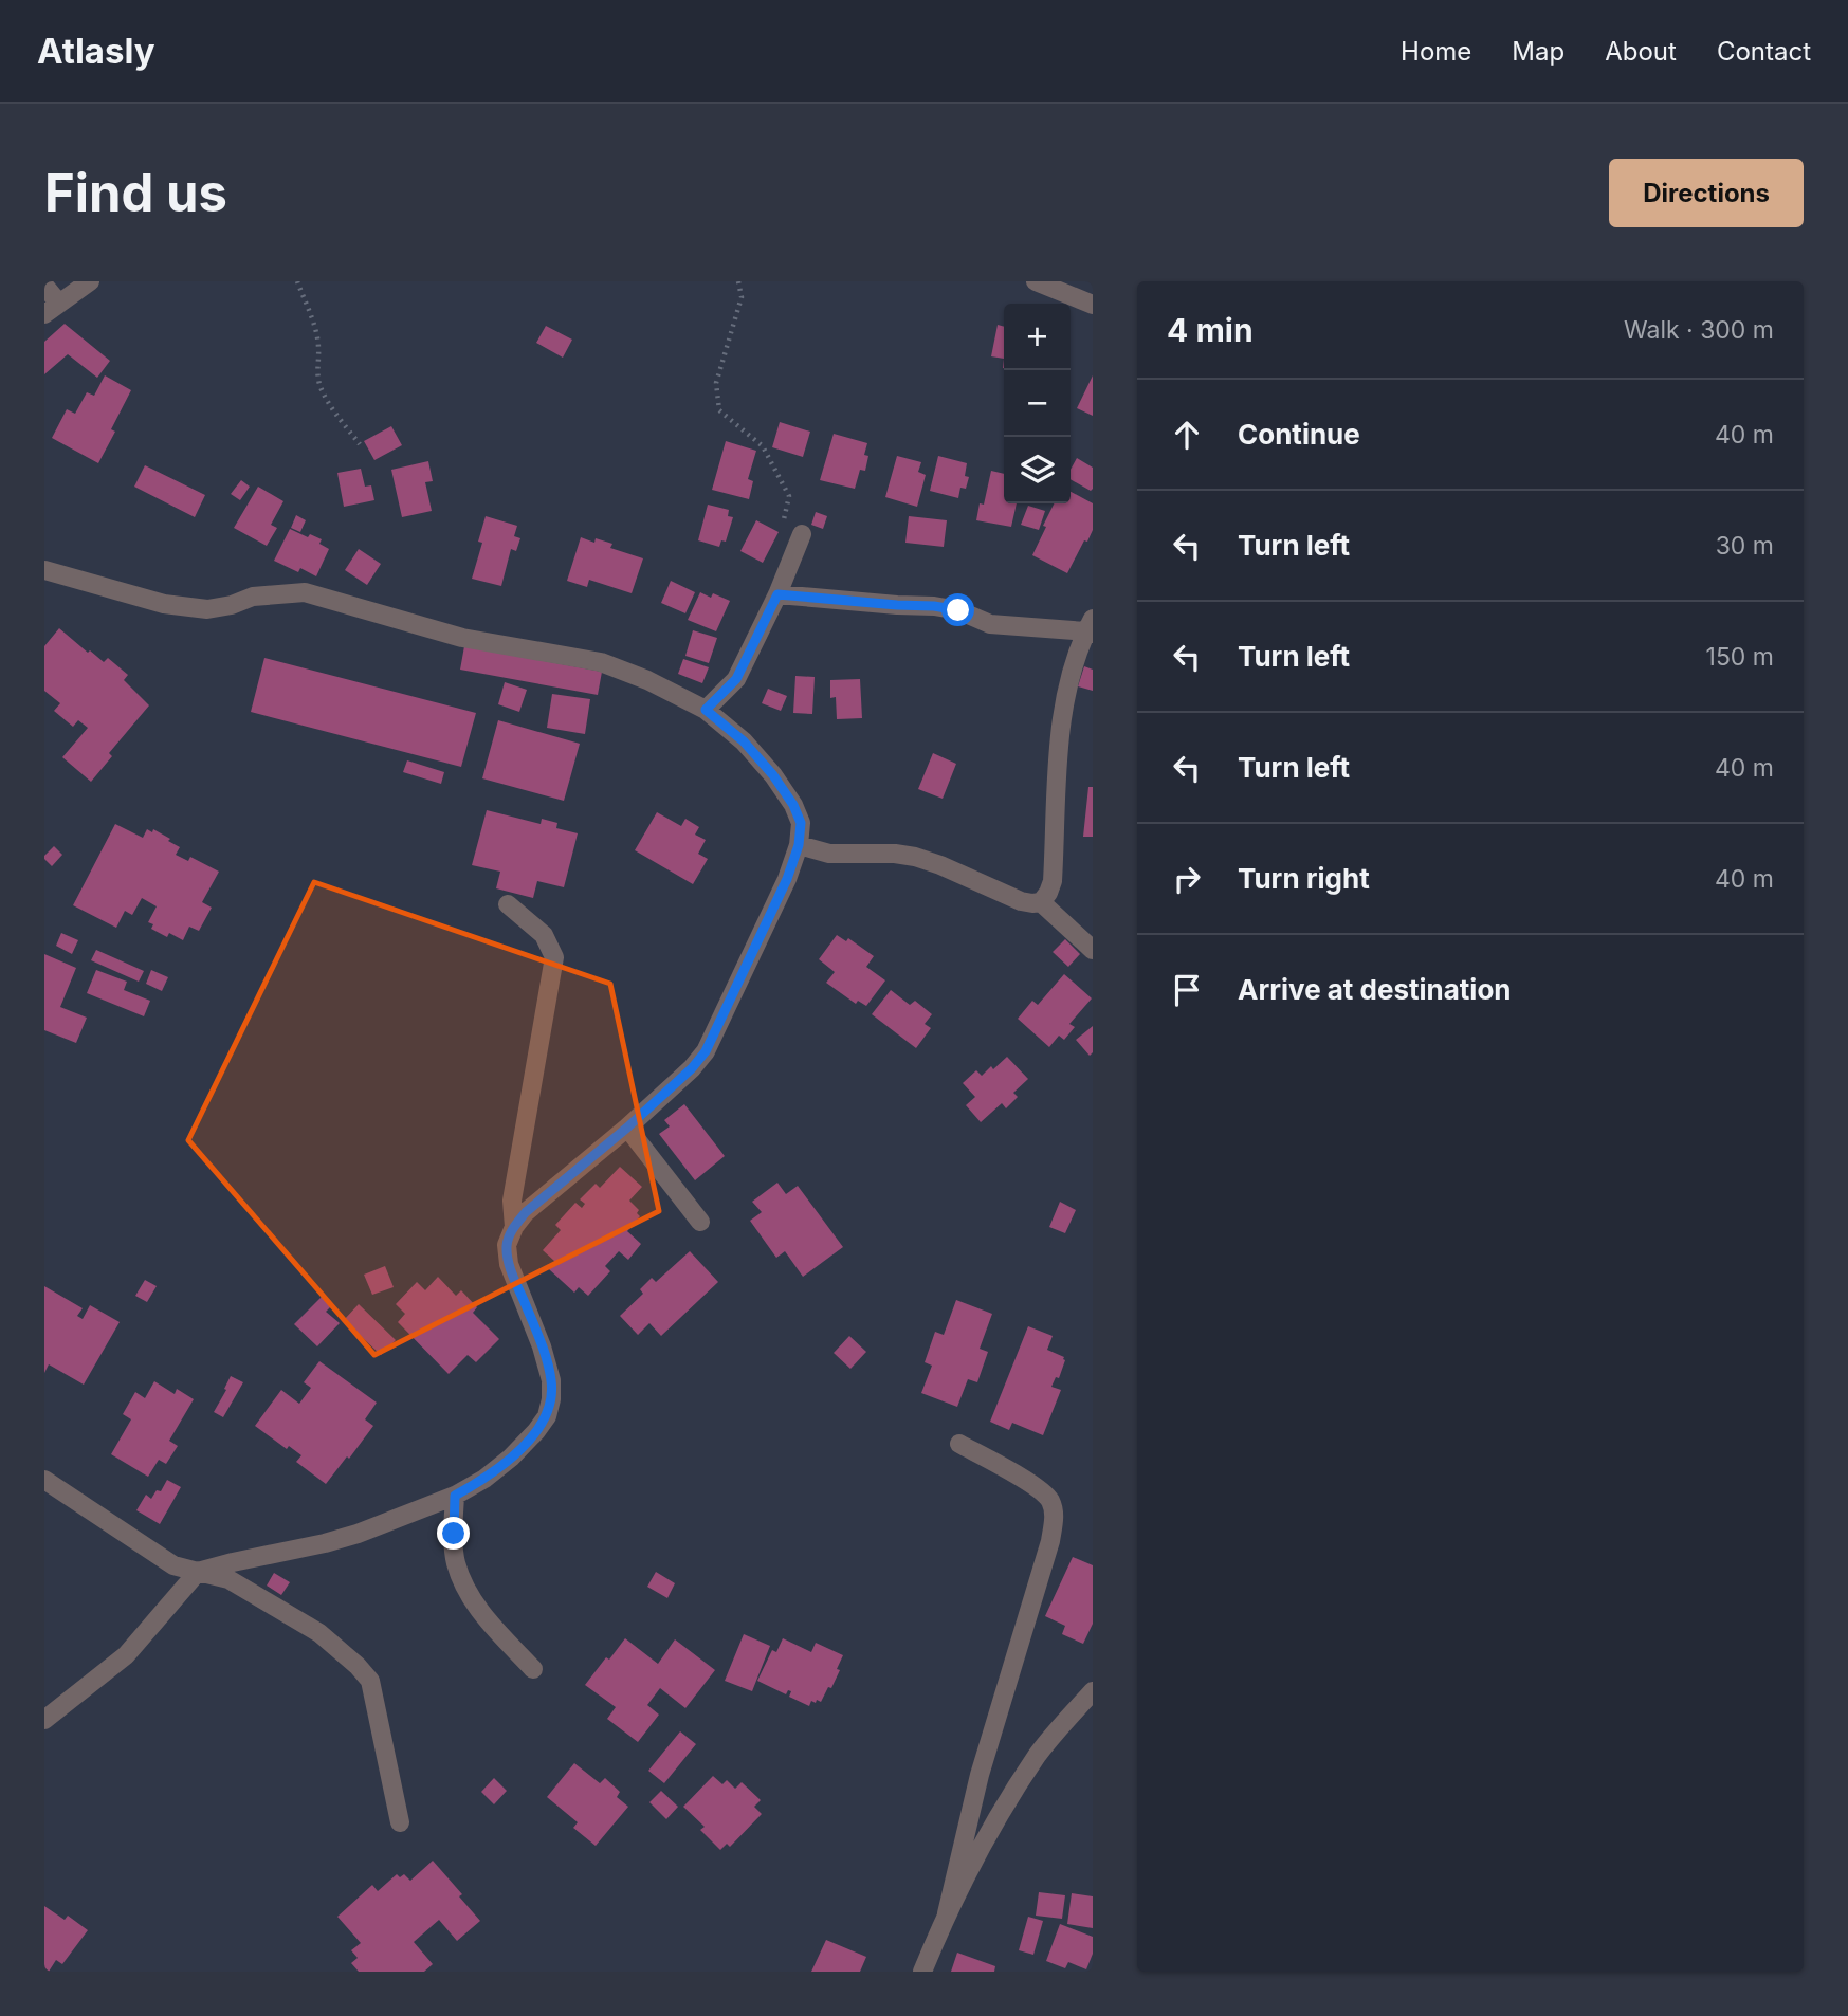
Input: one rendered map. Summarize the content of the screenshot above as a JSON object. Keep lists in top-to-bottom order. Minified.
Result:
{"page":{"header":"Atlasly","nav":["Home","Map","About","Contact"],"buttons":"Directions","title":"Find us","heading":["4 min","Walk · 300 m"],"map_buttons":["+","−"],"list":[["Continue","40 m"],["Turn left","30 m"],["Turn left","150 m"],["Turn left","40 m"],["Turn right","40 m"],"Arrive at destination"]}}
